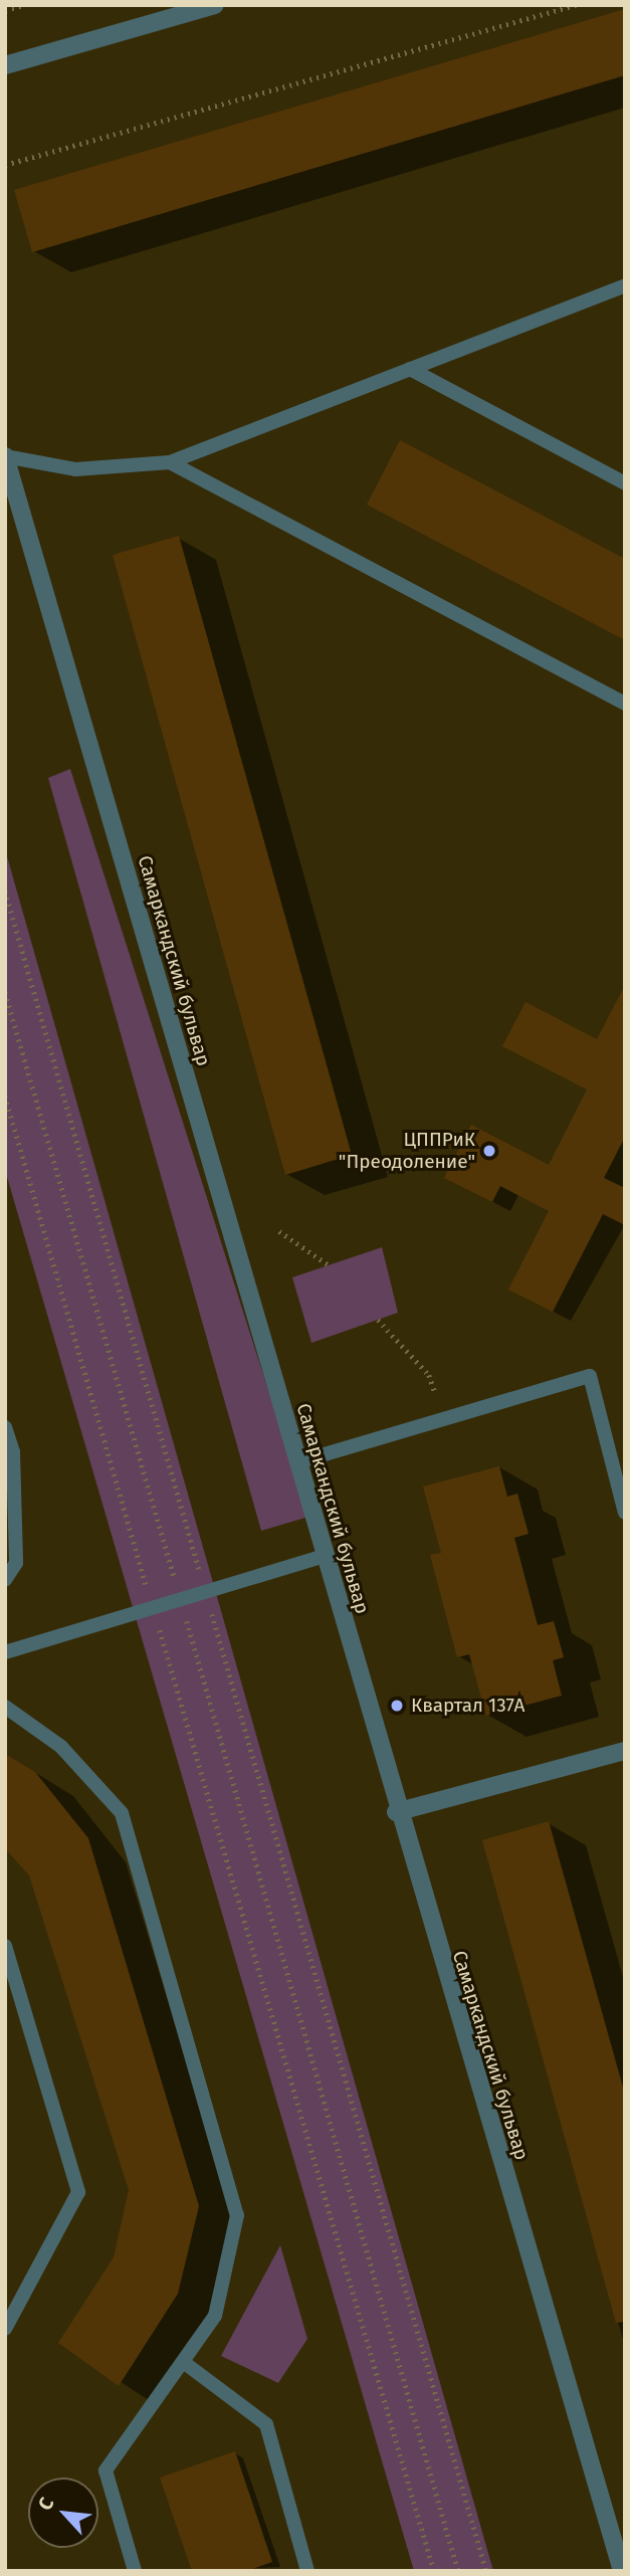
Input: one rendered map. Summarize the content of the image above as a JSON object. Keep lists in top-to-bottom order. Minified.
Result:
{"streets":{"street":["Самаркандский бульвар"]},"places":["ЦППРиК \"Преодоление\"","Квартал 137А"],"north":"top left"}
